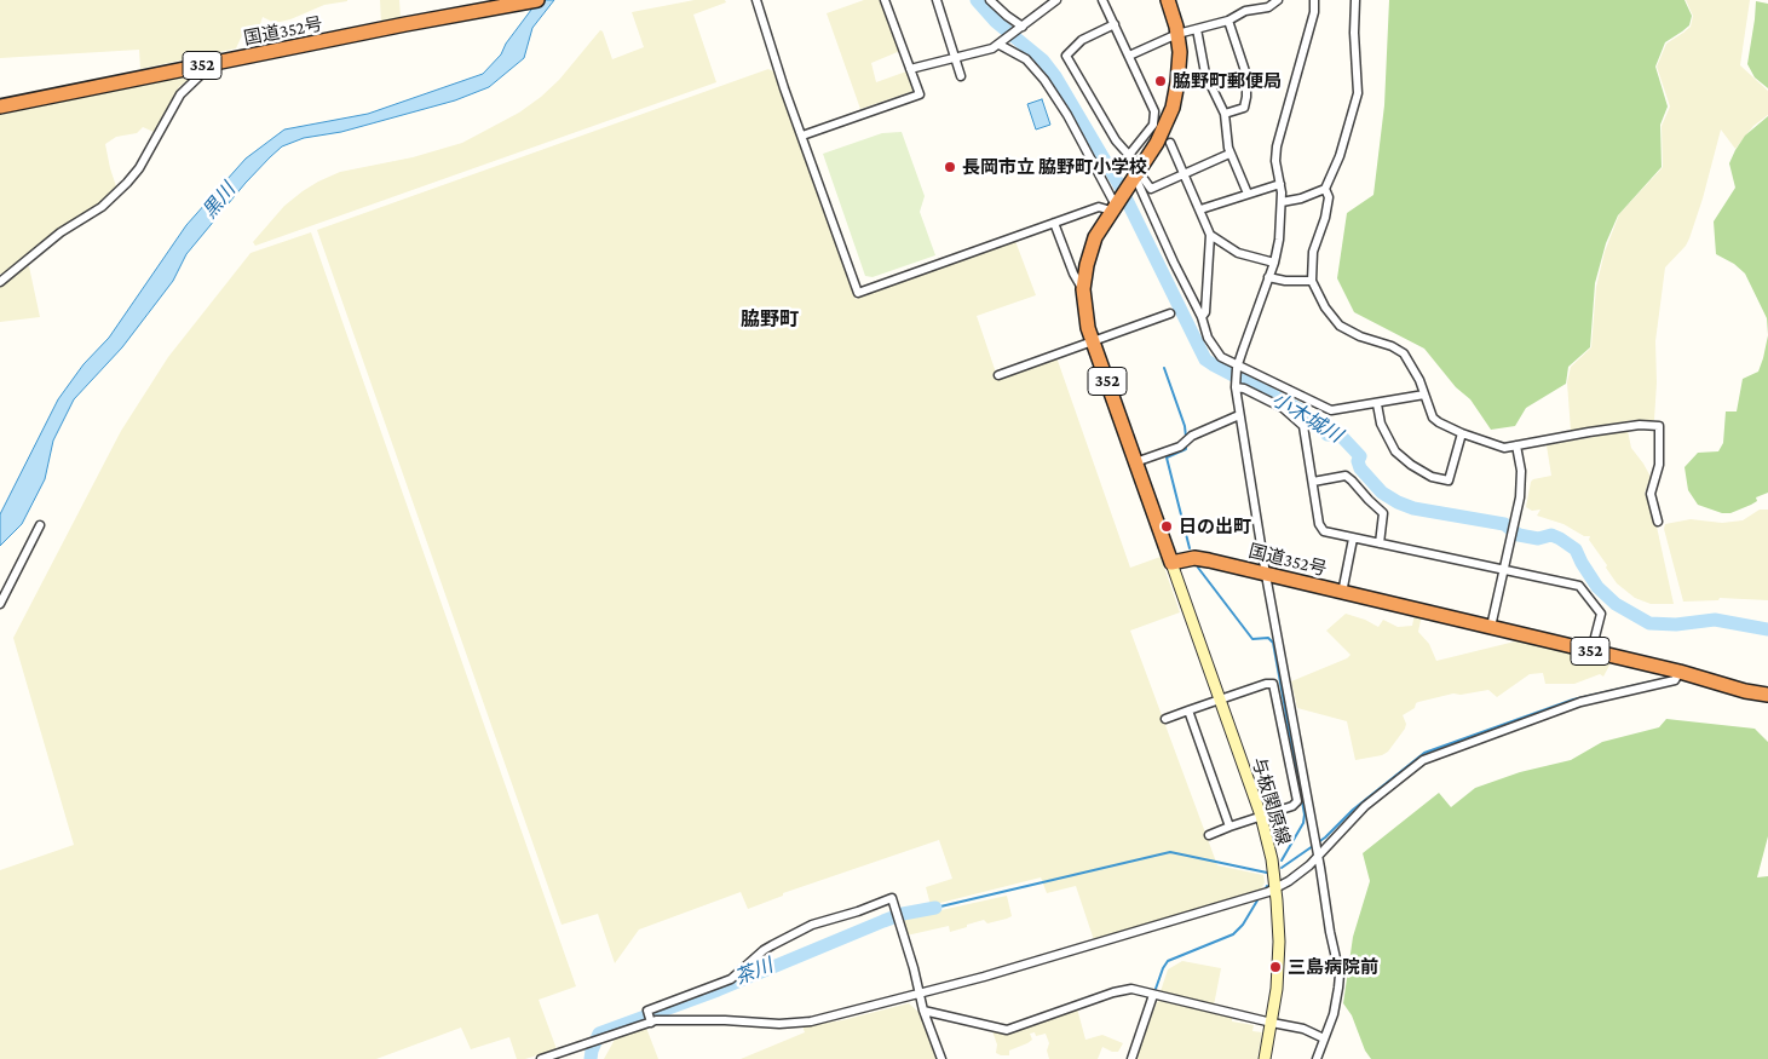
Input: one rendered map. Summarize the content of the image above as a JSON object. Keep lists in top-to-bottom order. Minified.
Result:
{"streets":{"highway":["国道352号","352"],"main road":["与板関原線"]},"crossings":[["国道352号","352"],["国道352号","与板関原線"],["352","与板関原線"]],"districts":["脇野町"],"water":["黒川","小木城川","茶川"],"places":["脇野町郵便局","長岡市立 脇野町小学校","日の出町","三島病院前"]}
